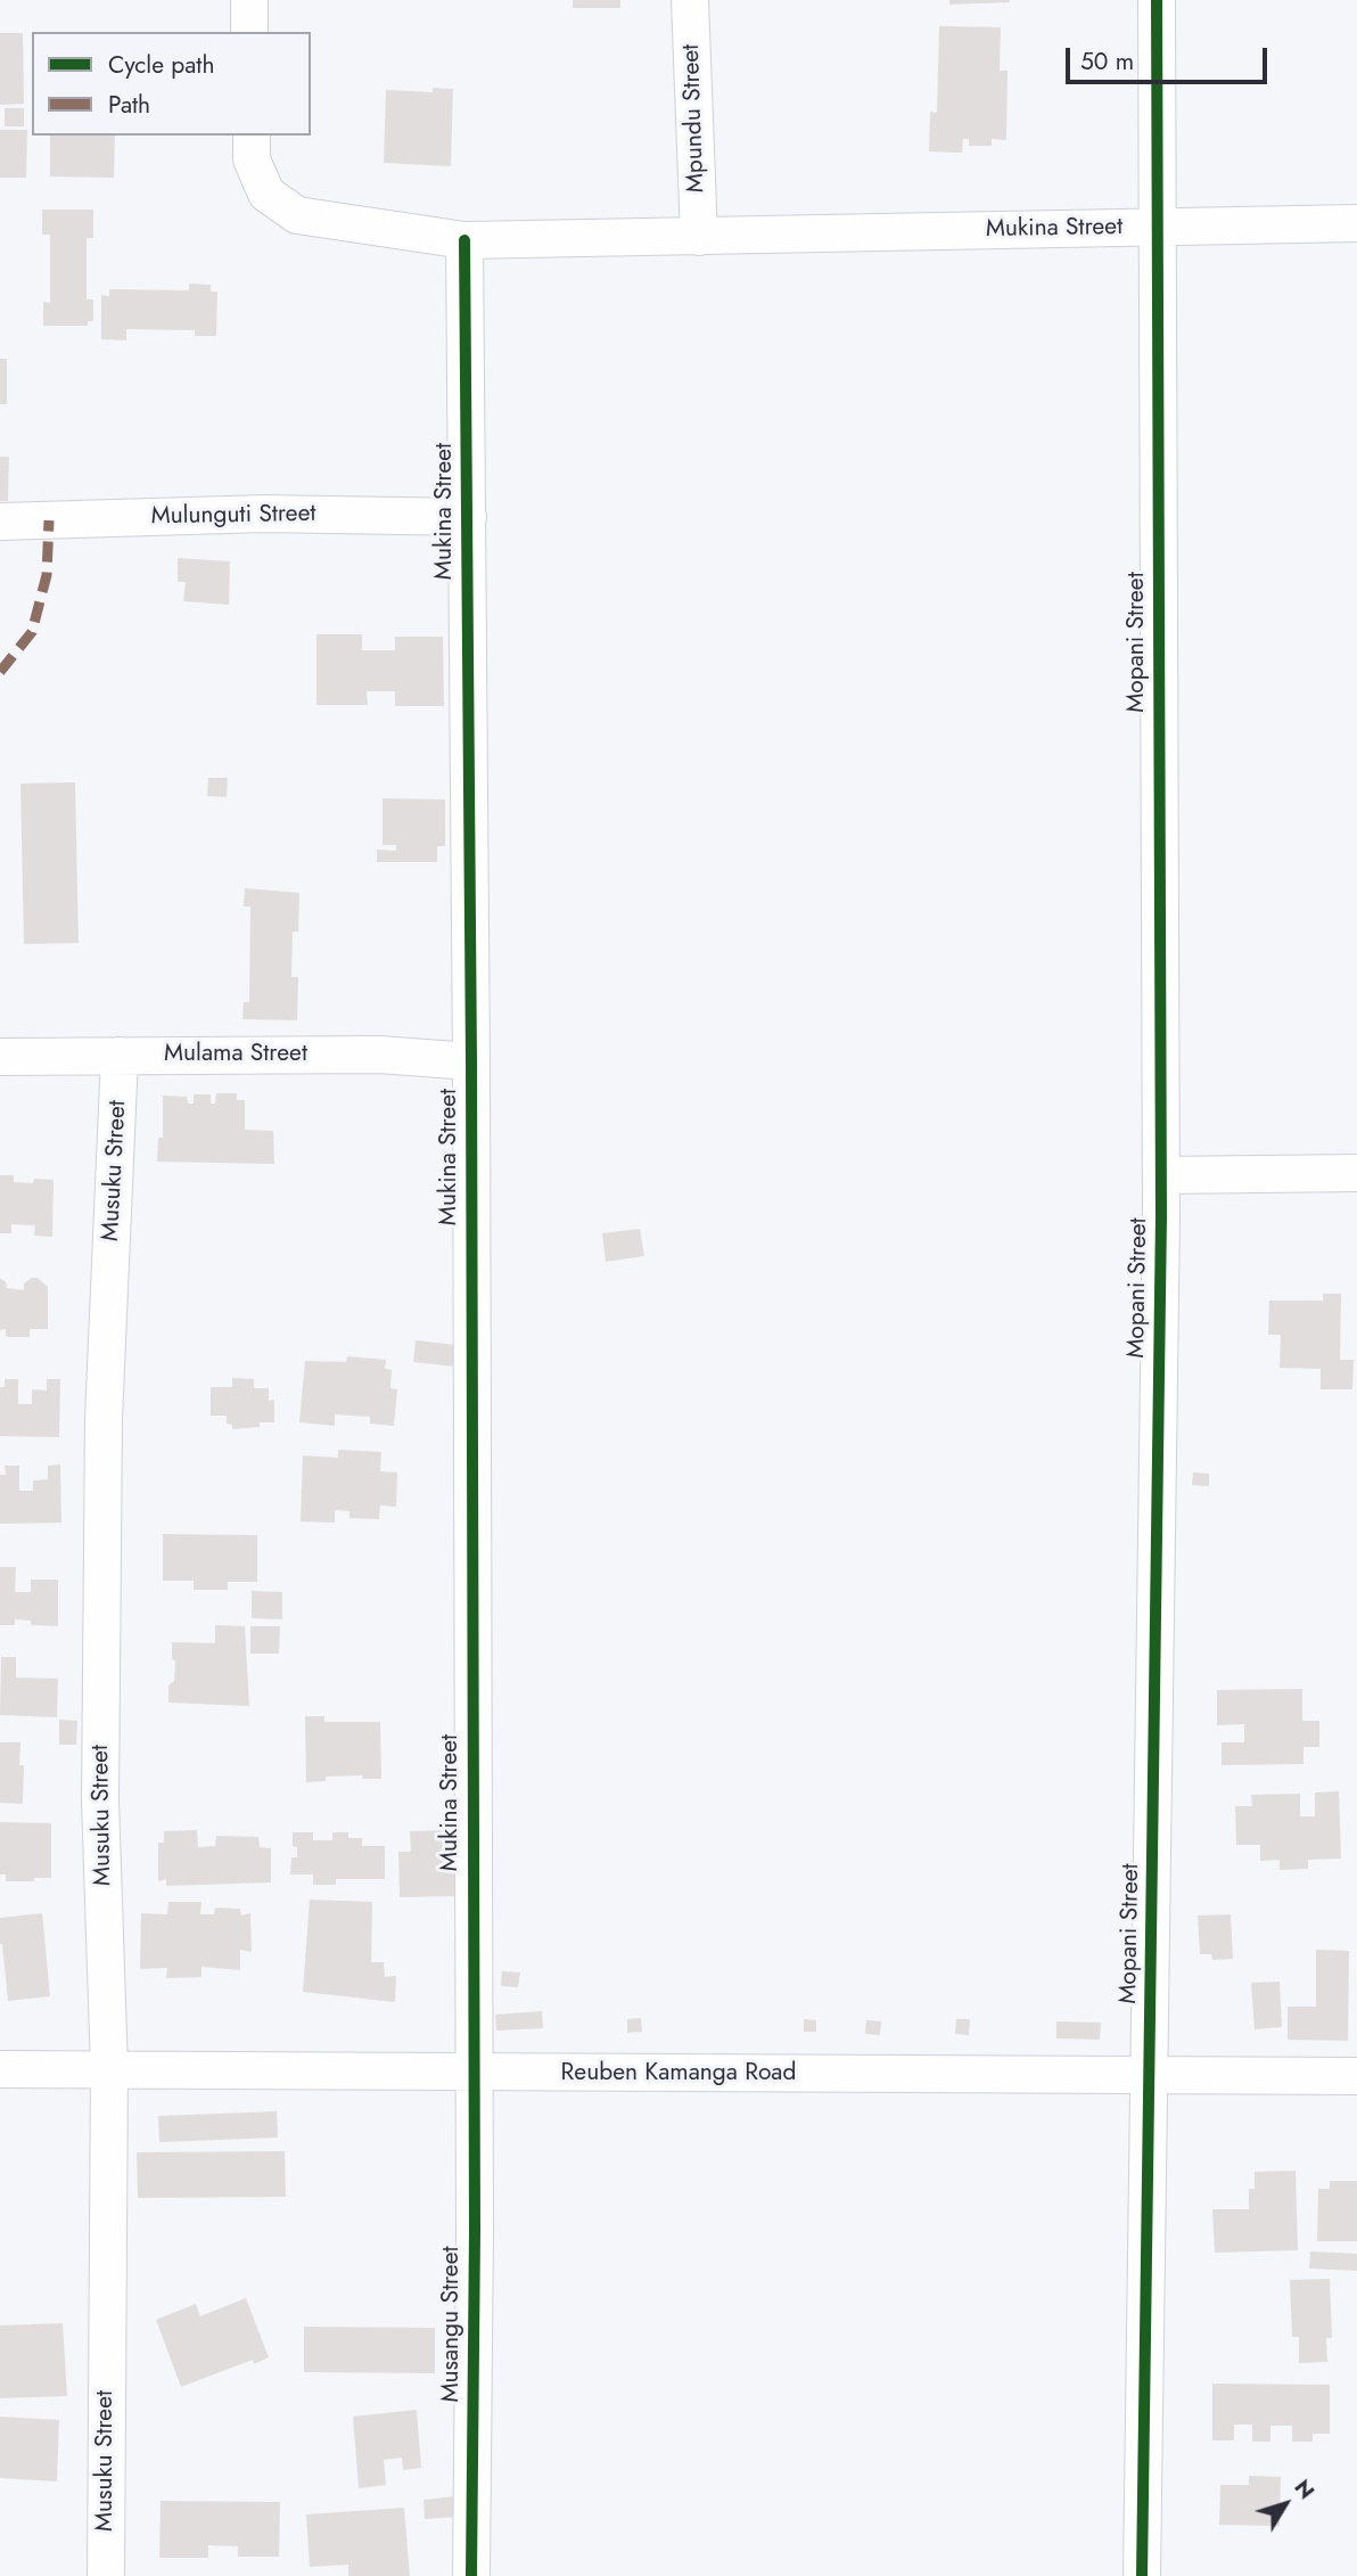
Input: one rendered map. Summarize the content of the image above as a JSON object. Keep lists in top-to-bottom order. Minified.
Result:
{"streets":{"street":["Mpundu Street","Mukina Street","Mulunguti Street","Mopani Street","Mulama Street","Musuku Street","Reuben Kamanga Road","Musangu Street"]},"crossings":[["Mpundu Street","Mukina Street"],["Mukina Street","Mulunguti Street"],["Mukina Street","Mopani Street"],["Mukina Street","Mulama Street"],["Mukina Street","Reuben Kamanga Road"],["Mukina Street","Musangu Street"],["Mopani Street","Reuben Kamanga Road"],["Mulama Street","Musuku Street"],["Musuku Street","Reuben Kamanga Road"],["Reuben Kamanga Road","Musangu Street"]],"legend":["Cycle path","Path"],"scale_bar":"50 m","north":"top right"}
